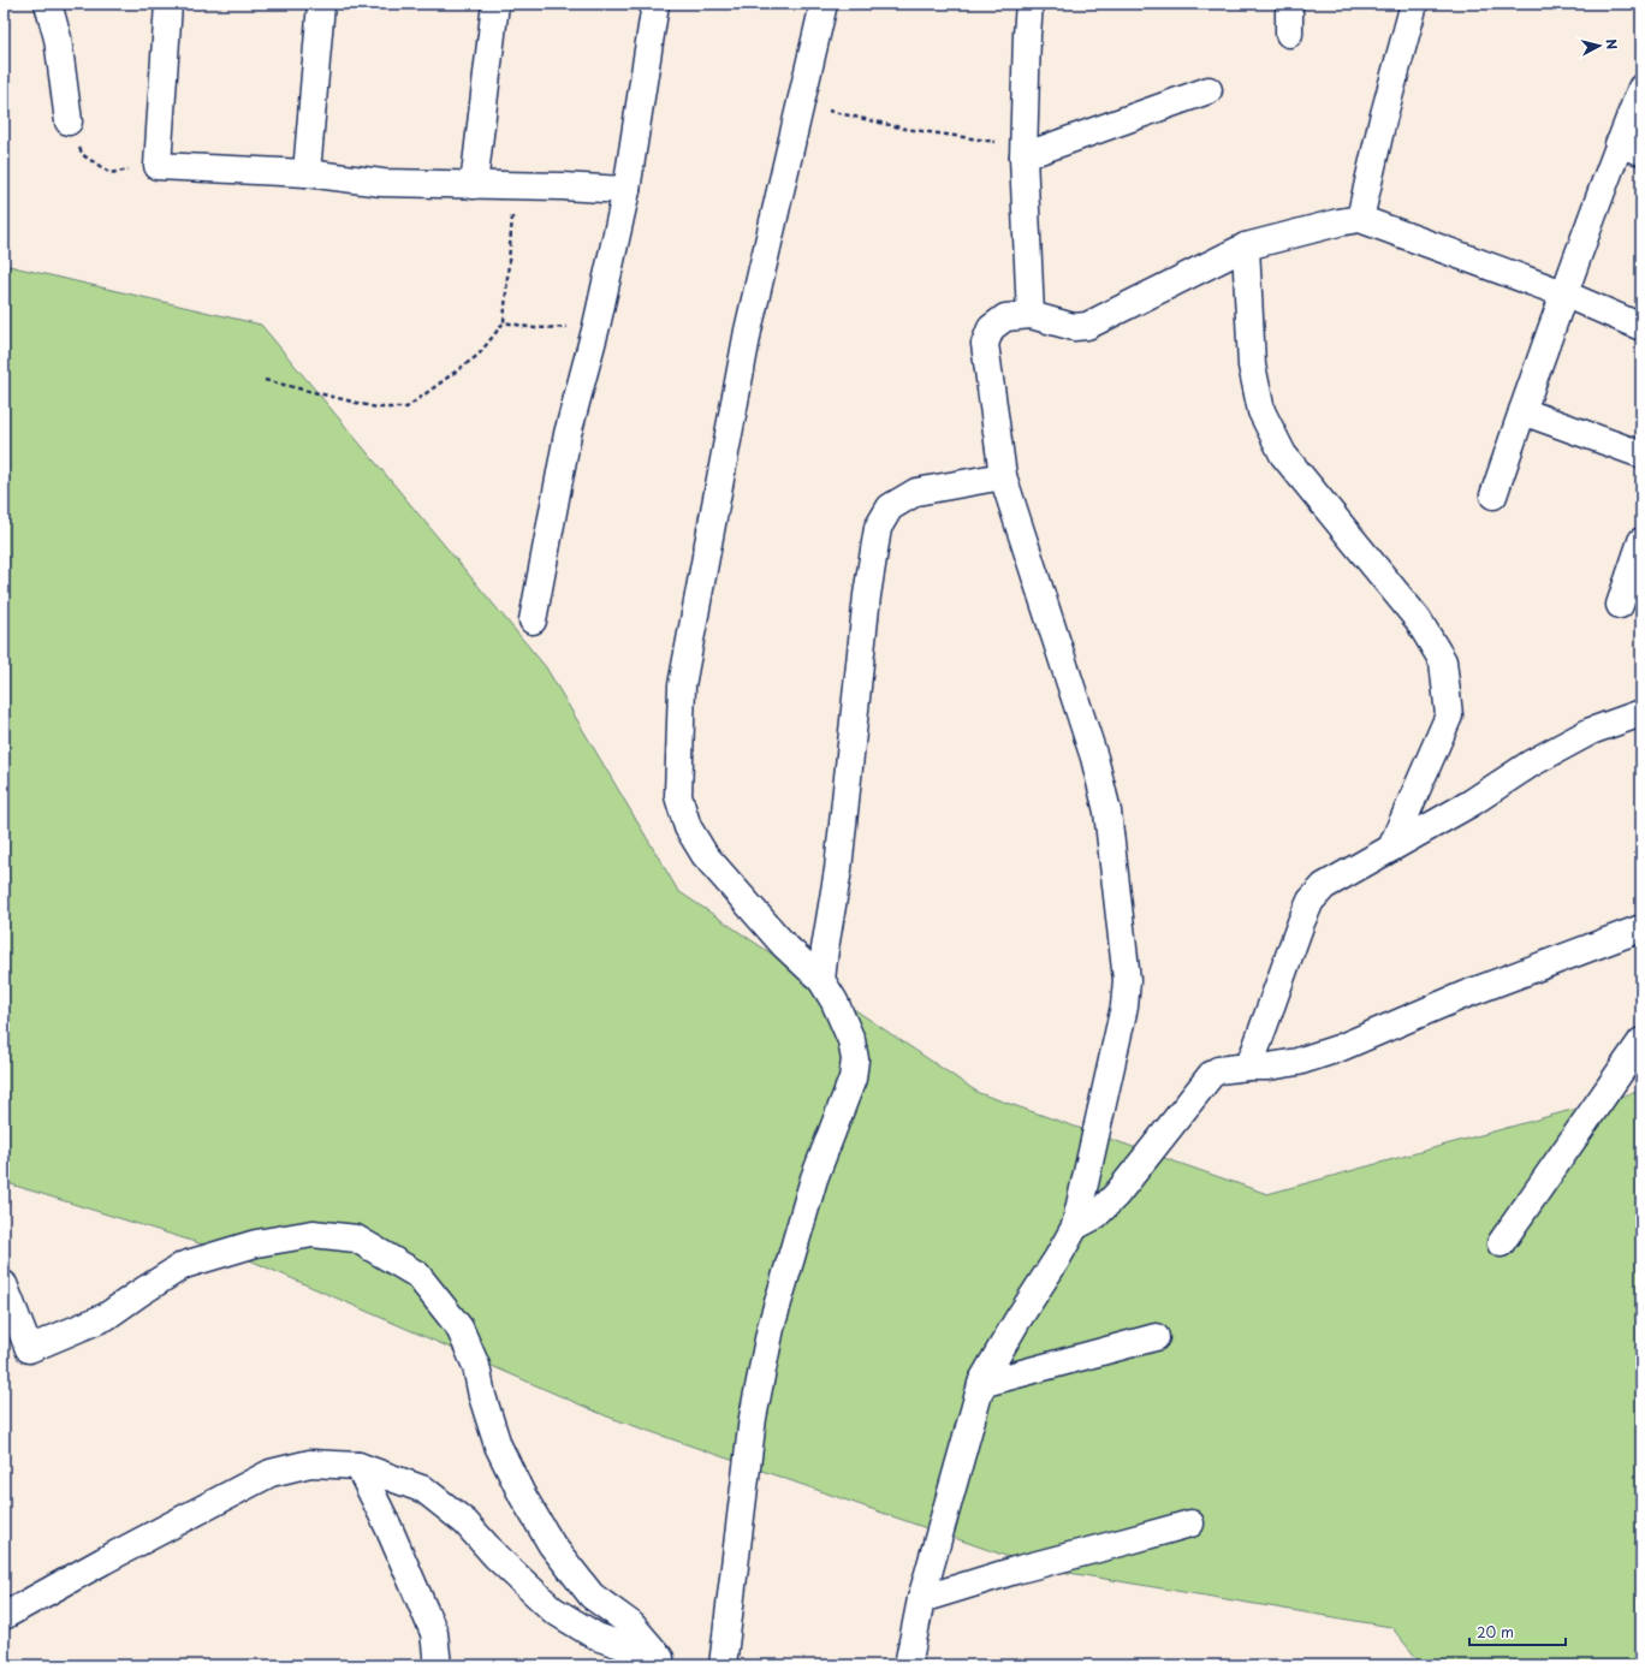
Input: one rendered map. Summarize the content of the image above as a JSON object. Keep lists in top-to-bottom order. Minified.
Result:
{"scale_bar":"20 m","north":"right"}
